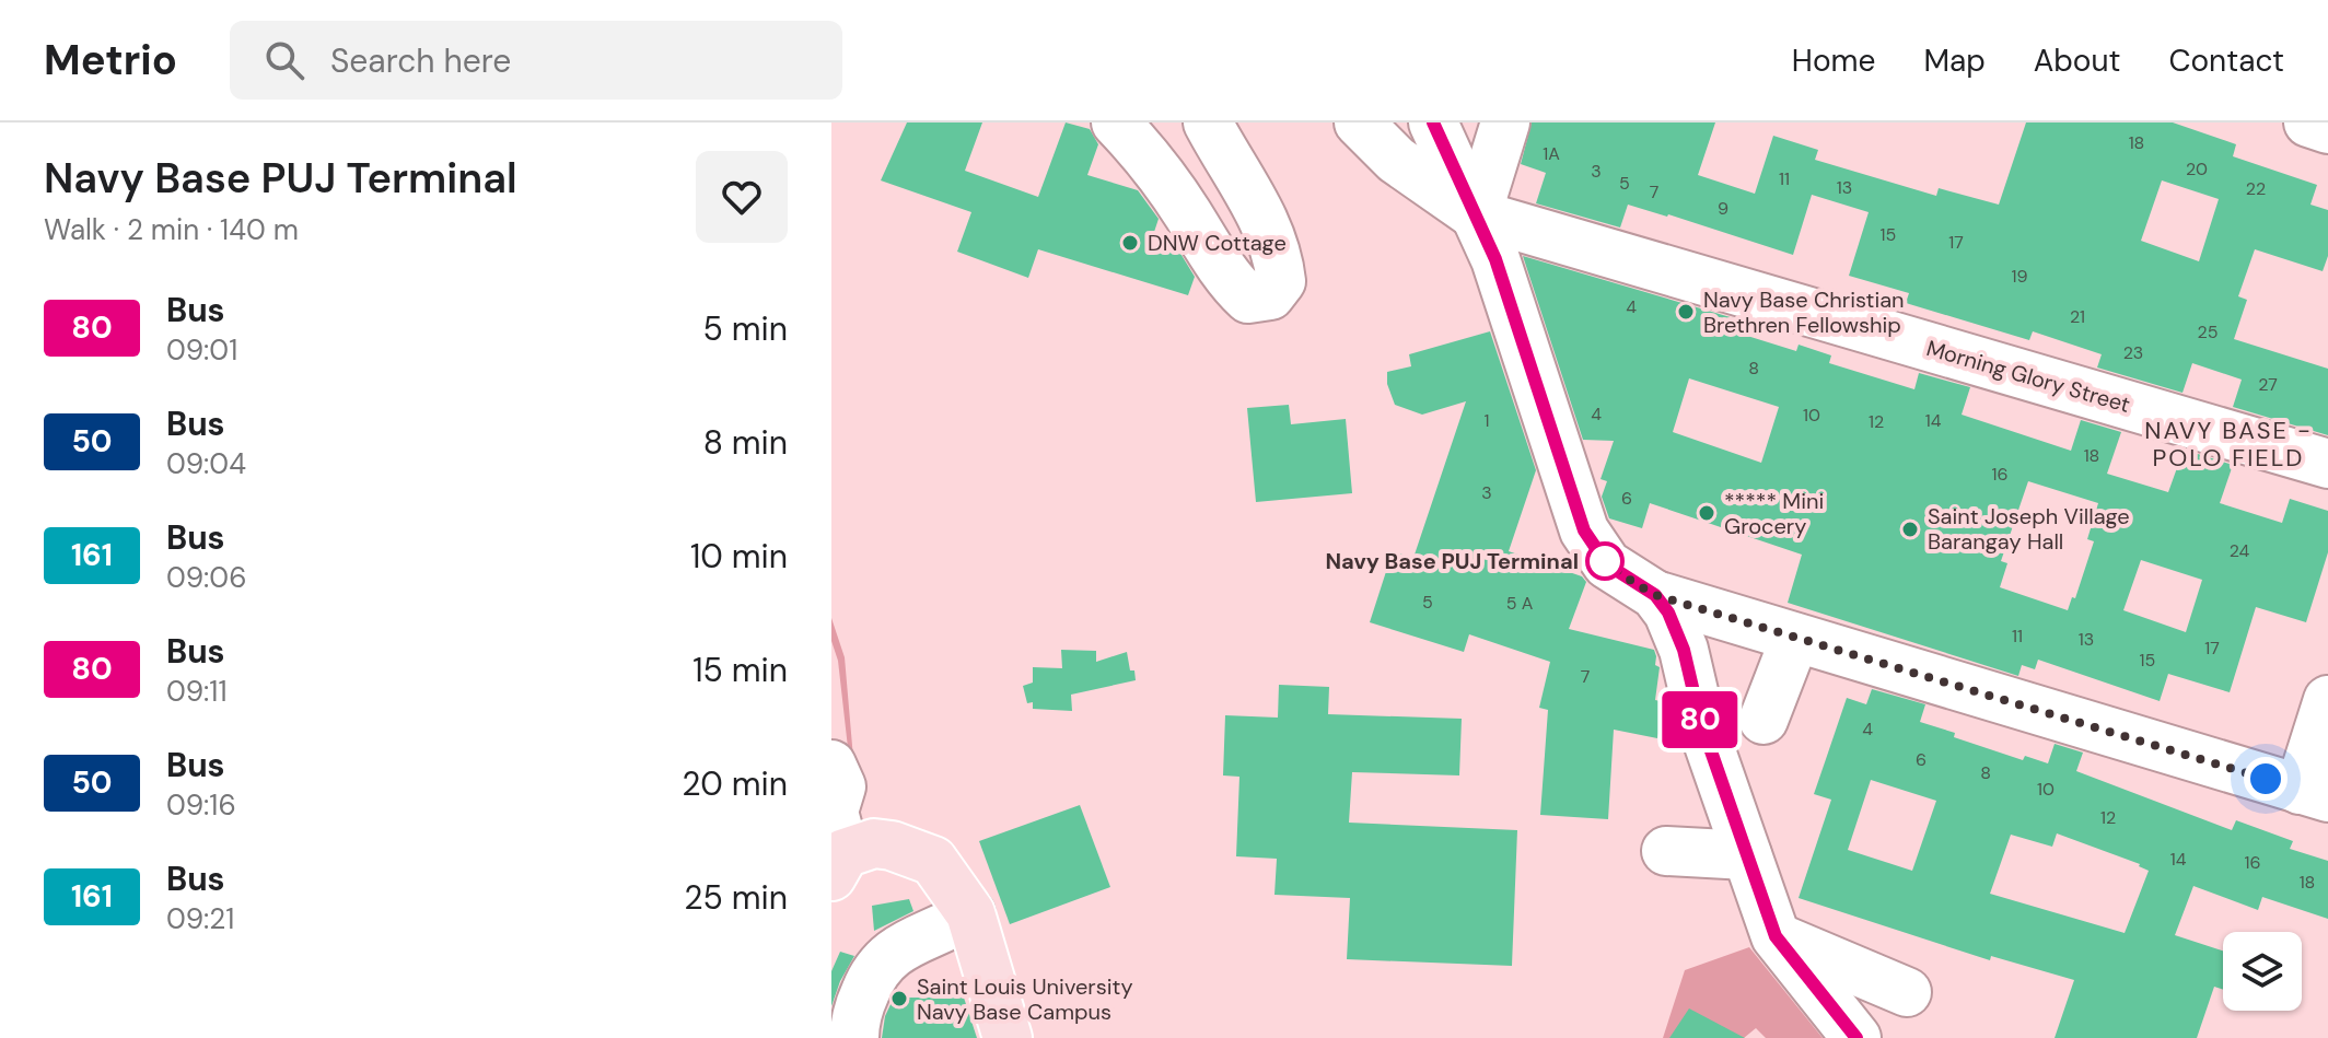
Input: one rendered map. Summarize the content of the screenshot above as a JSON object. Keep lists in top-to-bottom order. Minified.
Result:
{"streets":{"street":["Morning Glory Street"]},"districts":["NAVY BASE - POLO FIELD"],"places":["DNW Cottage","Navy Base Christian Brethren Fellowship","***** Mini Grocery","Saint Joseph Village Barangay Hall","Navy Base PUJ Terminal","Saint Louis University Navy Base Campus"],"lines":["bus line 80"],"house_numbers":["18","1A","20","3","11","5","13","22","7","9","15","17","19","4","21","25","23","8","27","4","10","1","14","12","18","16","3","6","24","5","5 A","11","13","17","15","7","4","6","8","10","12","14","16","18"],"page":{"header":"Metrio","search":"Search here","nav":["Home","Map","About","Contact"],"heading":["Navy Base PUJ Terminal","Walk · 2 min · 140 m"],"on_map":"80","list":[{"mark":"80","name":"Bus","note":"09:01","value":"5 min"},{"mark":"50","name":"Bus","note":"09:04","value":"8 min"},{"mark":"161","name":"Bus","note":"09:06","value":"10 min"},{"mark":"80","name":"Bus","note":"09:11","value":"15 min"},{"mark":"50","name":"Bus","note":"09:16","value":"20 min"},{"mark":"161","name":"Bus","note":"09:21","value":"25 min"}]}}
